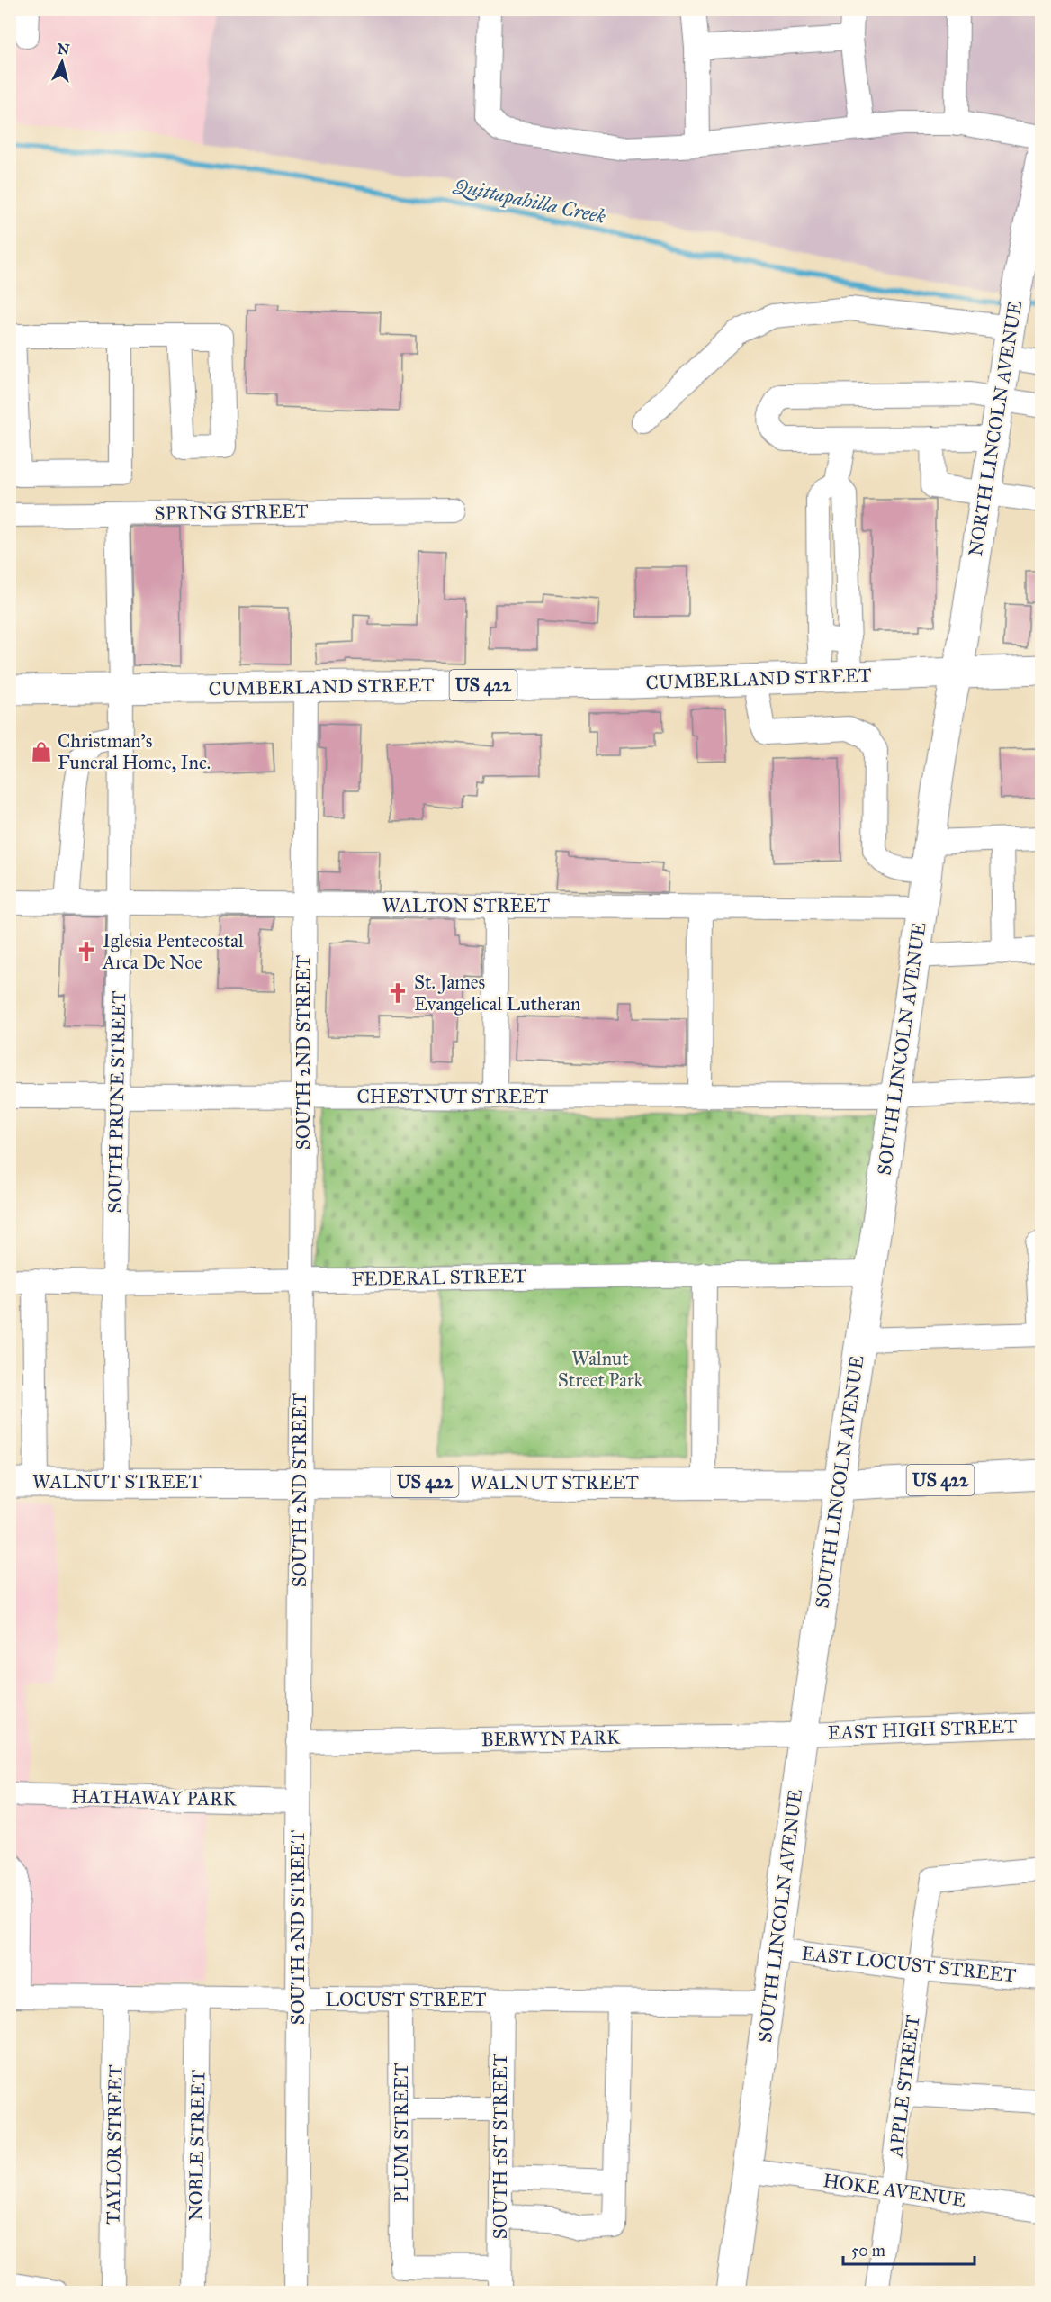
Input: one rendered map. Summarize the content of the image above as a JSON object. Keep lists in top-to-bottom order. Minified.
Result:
{"streets":{"main road":["NORTH LINCOLN AVENUE","CUMBERLAND STREET","US 422","SOUTH LINCOLN AVENUE","WALNUT STREET"],"street":["SPRING STREET","WALTON STREET","SOUTH 2ND STREET","CHESTNUT STREET","SOUTH PRUNE STREET","FEDERAL STREET","EAST HIGH STREET","BERWYN PARK","HATHAWAY PARK","EAST LOCUST STREET","LOCUST STREET","APPLE STREET","PLUM STREET","TAYLOR STREET","NOBLE STREET","SOUTH 1ST STREET","HOKE AVENUE"]},"crossings":[["NORTH LINCOLN AVENUE","CUMBERLAND STREET"],["NORTH LINCOLN AVENUE","US 422"],["NORTH LINCOLN AVENUE","SOUTH LINCOLN AVENUE"],["SPRING STREET","SOUTH PRUNE STREET"],["CUMBERLAND STREET","US 422"],["CUMBERLAND STREET","SOUTH LINCOLN AVENUE"],["CUMBERLAND STREET","SOUTH 2ND STREET"],["CUMBERLAND STREET","SOUTH PRUNE STREET"],["US 422","SOUTH LINCOLN AVENUE"],["US 422","WALNUT STREET"],["WALTON STREET","SOUTH LINCOLN AVENUE"],["WALTON STREET","SOUTH 2ND STREET"],["WALTON STREET","SOUTH PRUNE STREET"],["SOUTH LINCOLN AVENUE","CHESTNUT STREET"],["SOUTH LINCOLN AVENUE","FEDERAL STREET"],["SOUTH LINCOLN AVENUE","WALNUT STREET"],["SOUTH LINCOLN AVENUE","EAST HIGH STREET"],["SOUTH LINCOLN AVENUE","BERWYN PARK"],["SOUTH LINCOLN AVENUE","EAST LOCUST STREET"],["SOUTH LINCOLN AVENUE","LOCUST STREET"],["SOUTH LINCOLN AVENUE","HOKE AVENUE"],["SOUTH 2ND STREET","CHESTNUT STREET"],["SOUTH 2ND STREET","FEDERAL STREET"],["SOUTH 2ND STREET","WALNUT STREET"],["SOUTH 2ND STREET","BERWYN PARK"],["SOUTH 2ND STREET","HATHAWAY PARK"],["SOUTH 2ND STREET","LOCUST STREET"],["CHESTNUT STREET","SOUTH PRUNE STREET"],["SOUTH PRUNE STREET","FEDERAL STREET"],["SOUTH PRUNE STREET","WALNUT STREET"],["EAST HIGH STREET","BERWYN PARK"],["EAST LOCUST STREET","APPLE STREET"],["LOCUST STREET","PLUM STREET"],["LOCUST STREET","TAYLOR STREET"],["LOCUST STREET","NOBLE STREET"],["LOCUST STREET","SOUTH 1ST STREET"],["APPLE STREET","HOKE AVENUE"],["PLUM STREET","SOUTH 1ST STREET"]],"water":["Quittapahilla Creek"],"parks":["Walnut Street Park"],"places":{"shop":["Christman's Funeral Home, Inc."],"church":["Iglesia Pentecostal Arca De Noe","St. James Evangelical Lutheran"]},"scale_bar":"50 m","north":"top"}
